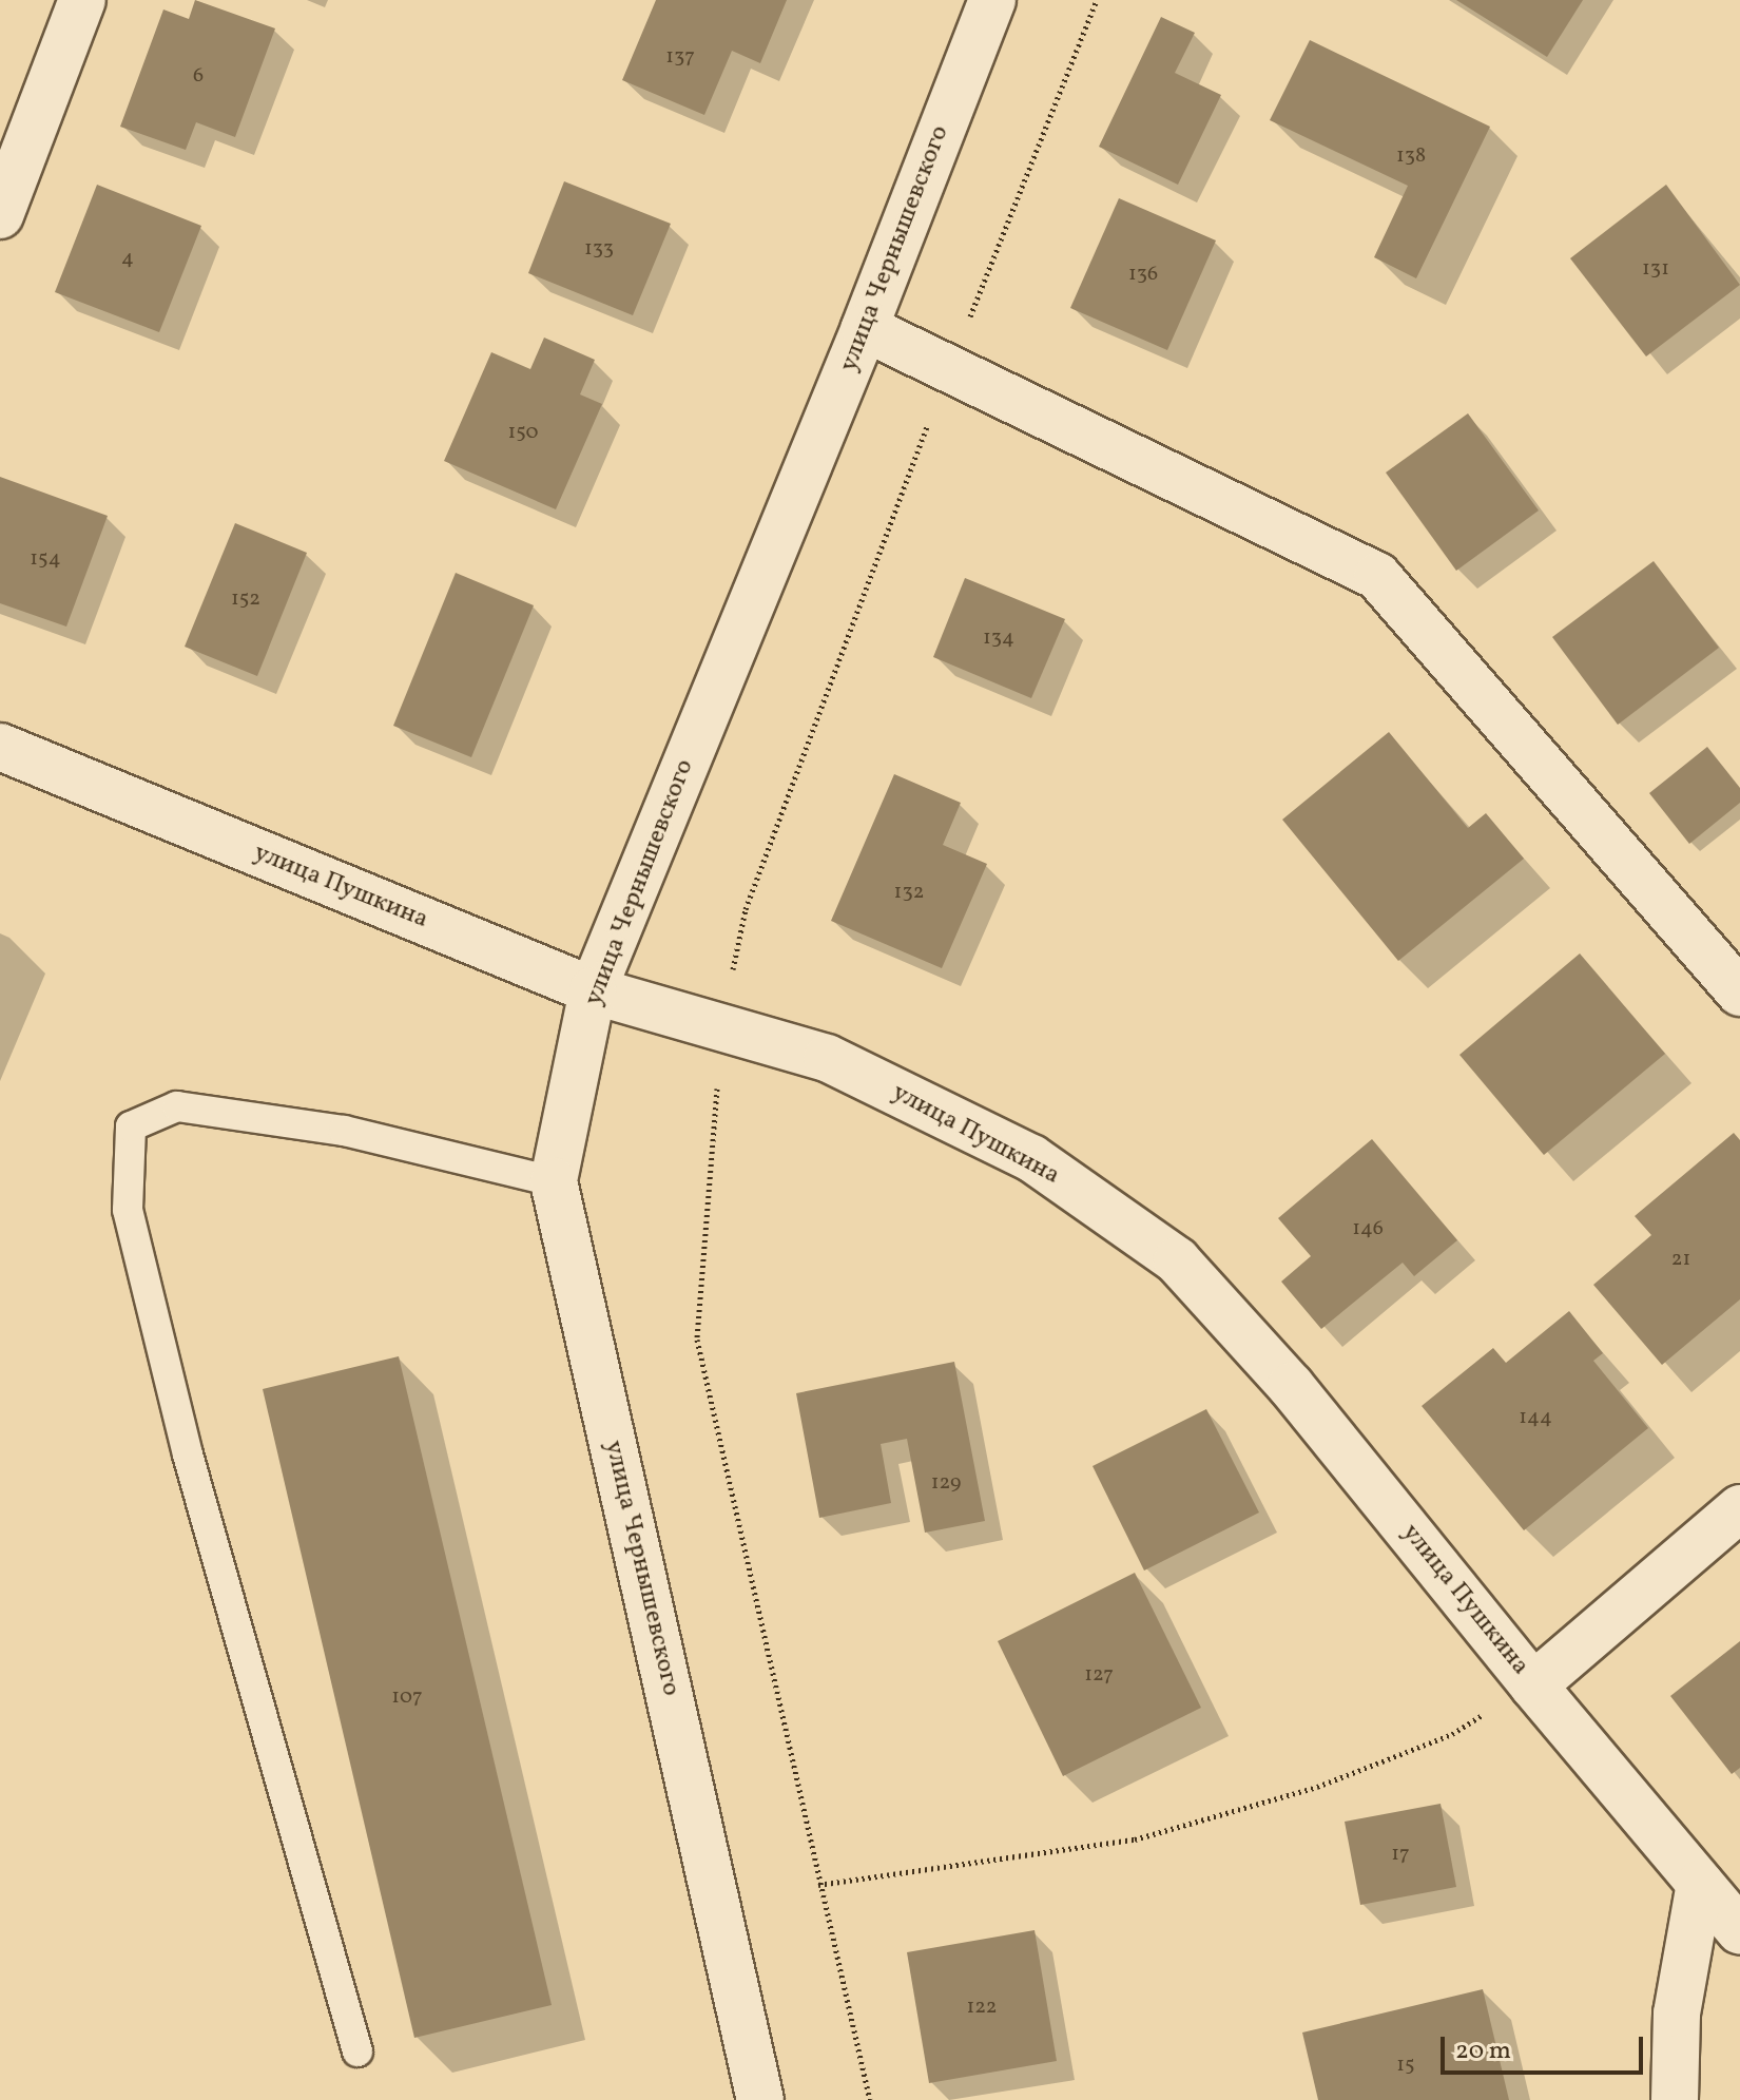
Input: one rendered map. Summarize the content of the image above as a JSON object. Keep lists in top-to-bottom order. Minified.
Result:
{"streets":{"street":["улица Чернышевского","улица Пушкина"]},"crossings":[["улица Чернышевского","улица Пушкина"]],"house_numbers":["137","6","138","133","4","131","136","150","154","152","134","132","146","21","144","129","127","107","17","122","15"],"scale_bar":"20 m"}
